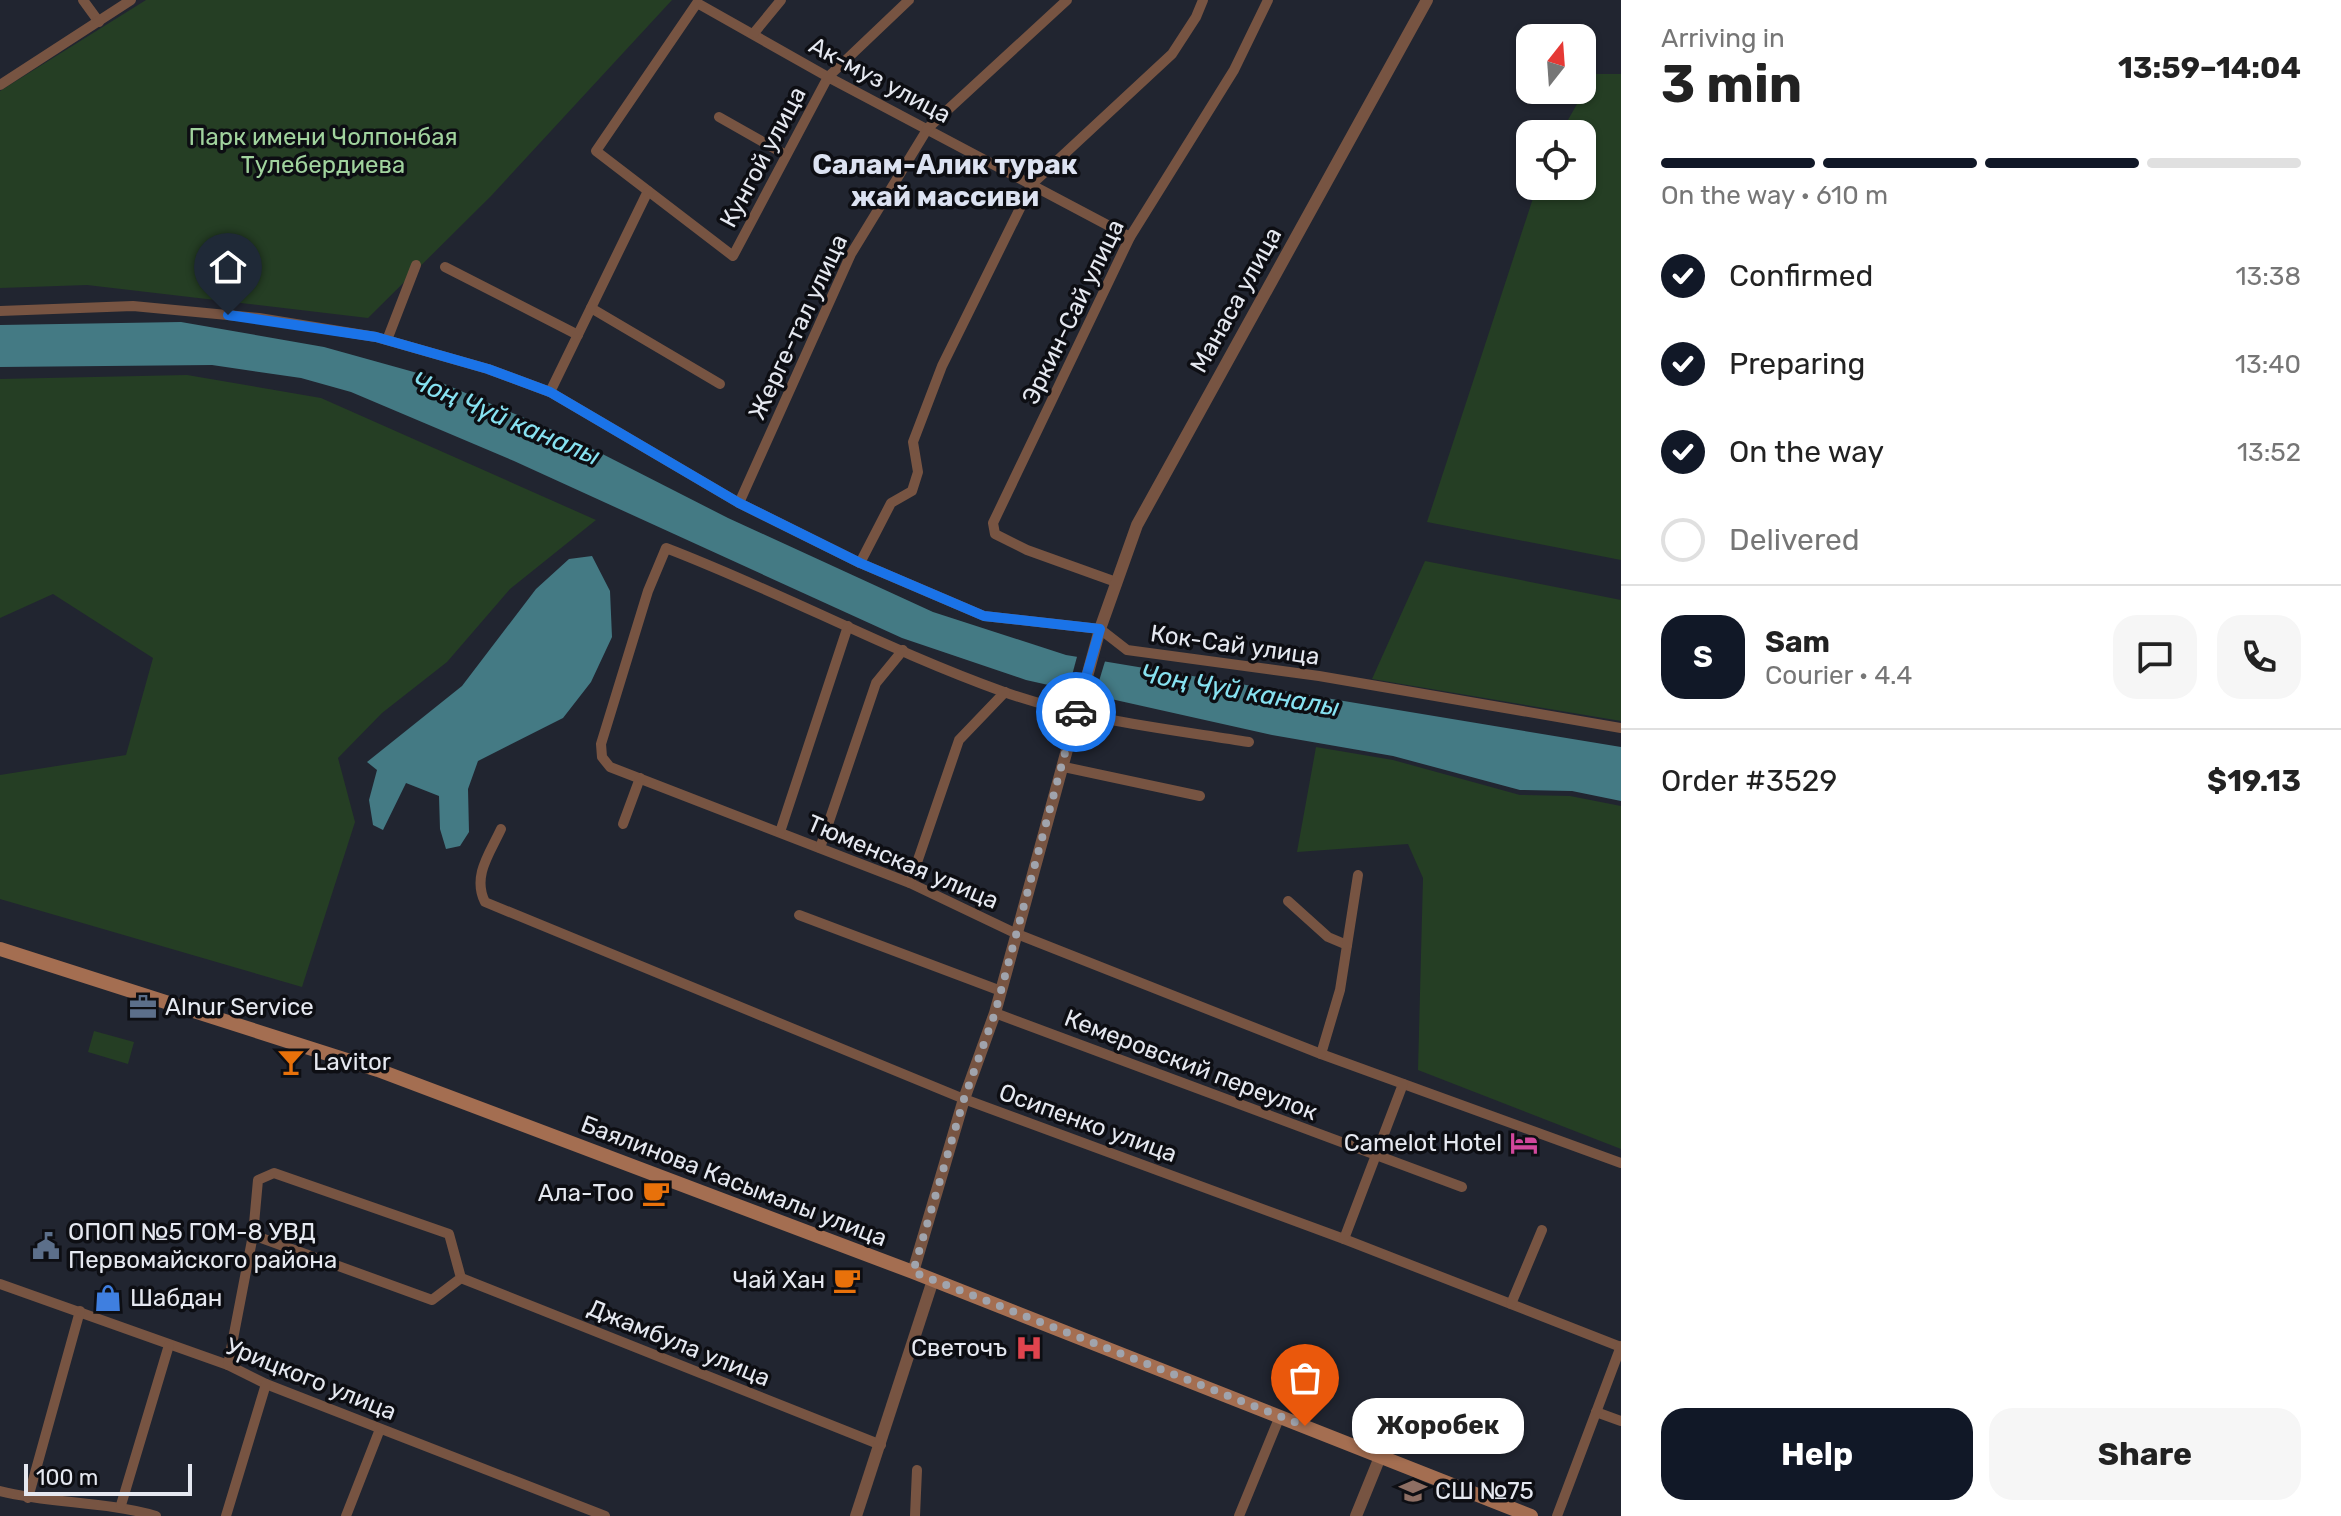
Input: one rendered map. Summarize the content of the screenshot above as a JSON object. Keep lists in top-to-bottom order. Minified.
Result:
{"streets":{"main road":["Баялинова Касымалы улица"],"street":["Ак-муз улица","Кунгой улица","Манаса улица","Эркин-Сай улица","Жерге-тал улица","Кок-Сай улица","Тюменская улица","Кемеровский переулок","Осипенко улица","Джамбула улица","Урицкого улица"]},"crossings":[["Ак-муз улица","Кунгой улица"],["Ак-муз улица","Эркин-Сай улица"],["Ак-муз улица","Жерге-тал улица"],["Манаса улица","Эркин-Сай улица"],["Манаса улица","Кок-Сай улица"],["Жерге-тал улица","Кок-Сай улица"]],"districts":["Салам-Алик турак жай массиви"],"water":["Чоң Чүй каналы"],"parks":["Парк имени Чолпонбая Тулебердиева"],"places":{"office":["Alnur Service"],"bar":["Lavitor"],"hotel":["Camelot Hotel"],"cafe":["Ала-Тоо","Чай Хан"],"public building":["ОПОП №5 ГОМ-8 УВД Первомайского района"],"shop":["Шабдан"],"hospital":["Светочъ"],"other":["Жоробек"],"school or university":["СШ №75"]},"scale_bar":"100 m","north":"top","page":{"heading":["3 min","Arriving in","13:59–14:04"],"panel":["Sam","Courier · 4.4","Order #3529","$19.13"],"bar":"On the way · 610 m","list":[["Confirmed","13:38"],["Preparing","13:40"],["On the way","13:52"],"Delivered"],"round":"S","buttons":["Help","Share"],"bubble":"Жоробек","scale":"100 m"}}
